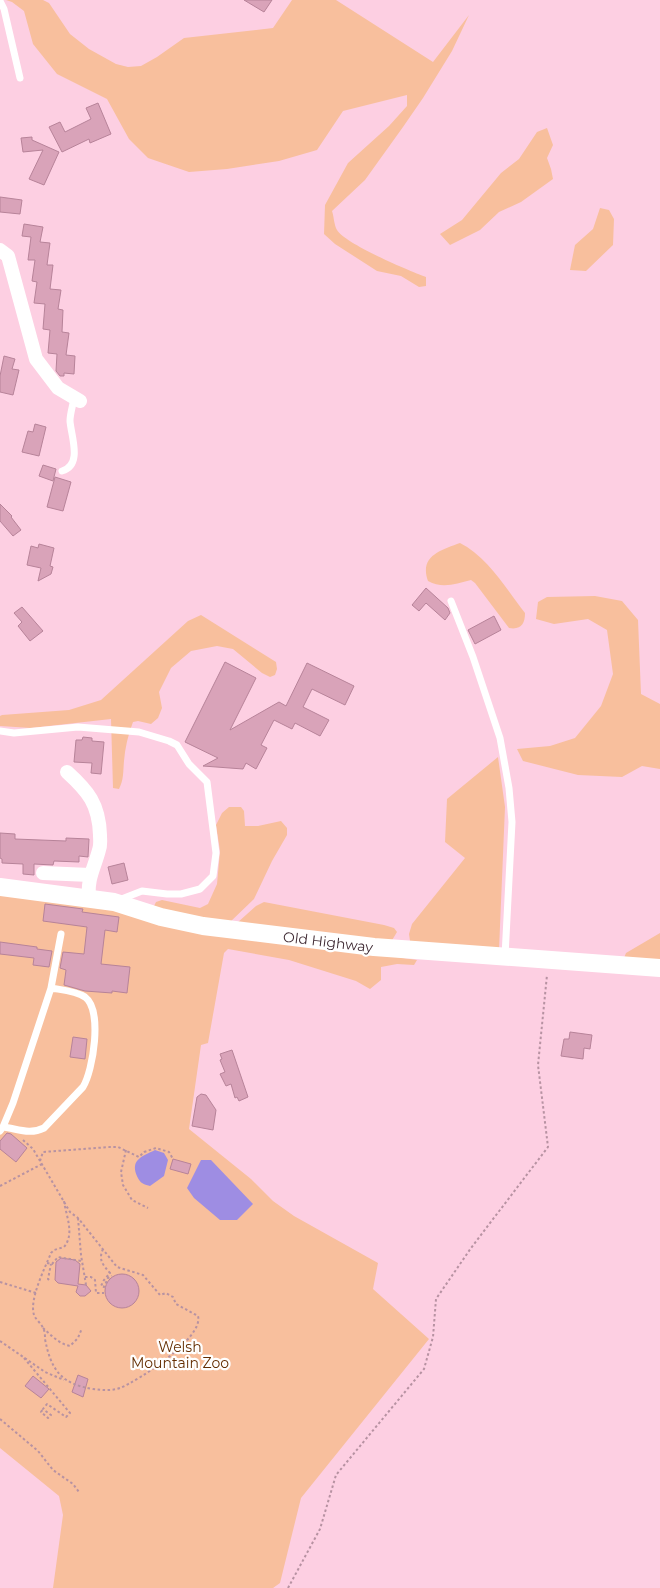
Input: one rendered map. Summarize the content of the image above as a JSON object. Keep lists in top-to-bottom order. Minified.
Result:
{"streets":{"street":["Old Highway"]},"parks":["Welsh Mountain Zoo"]}
